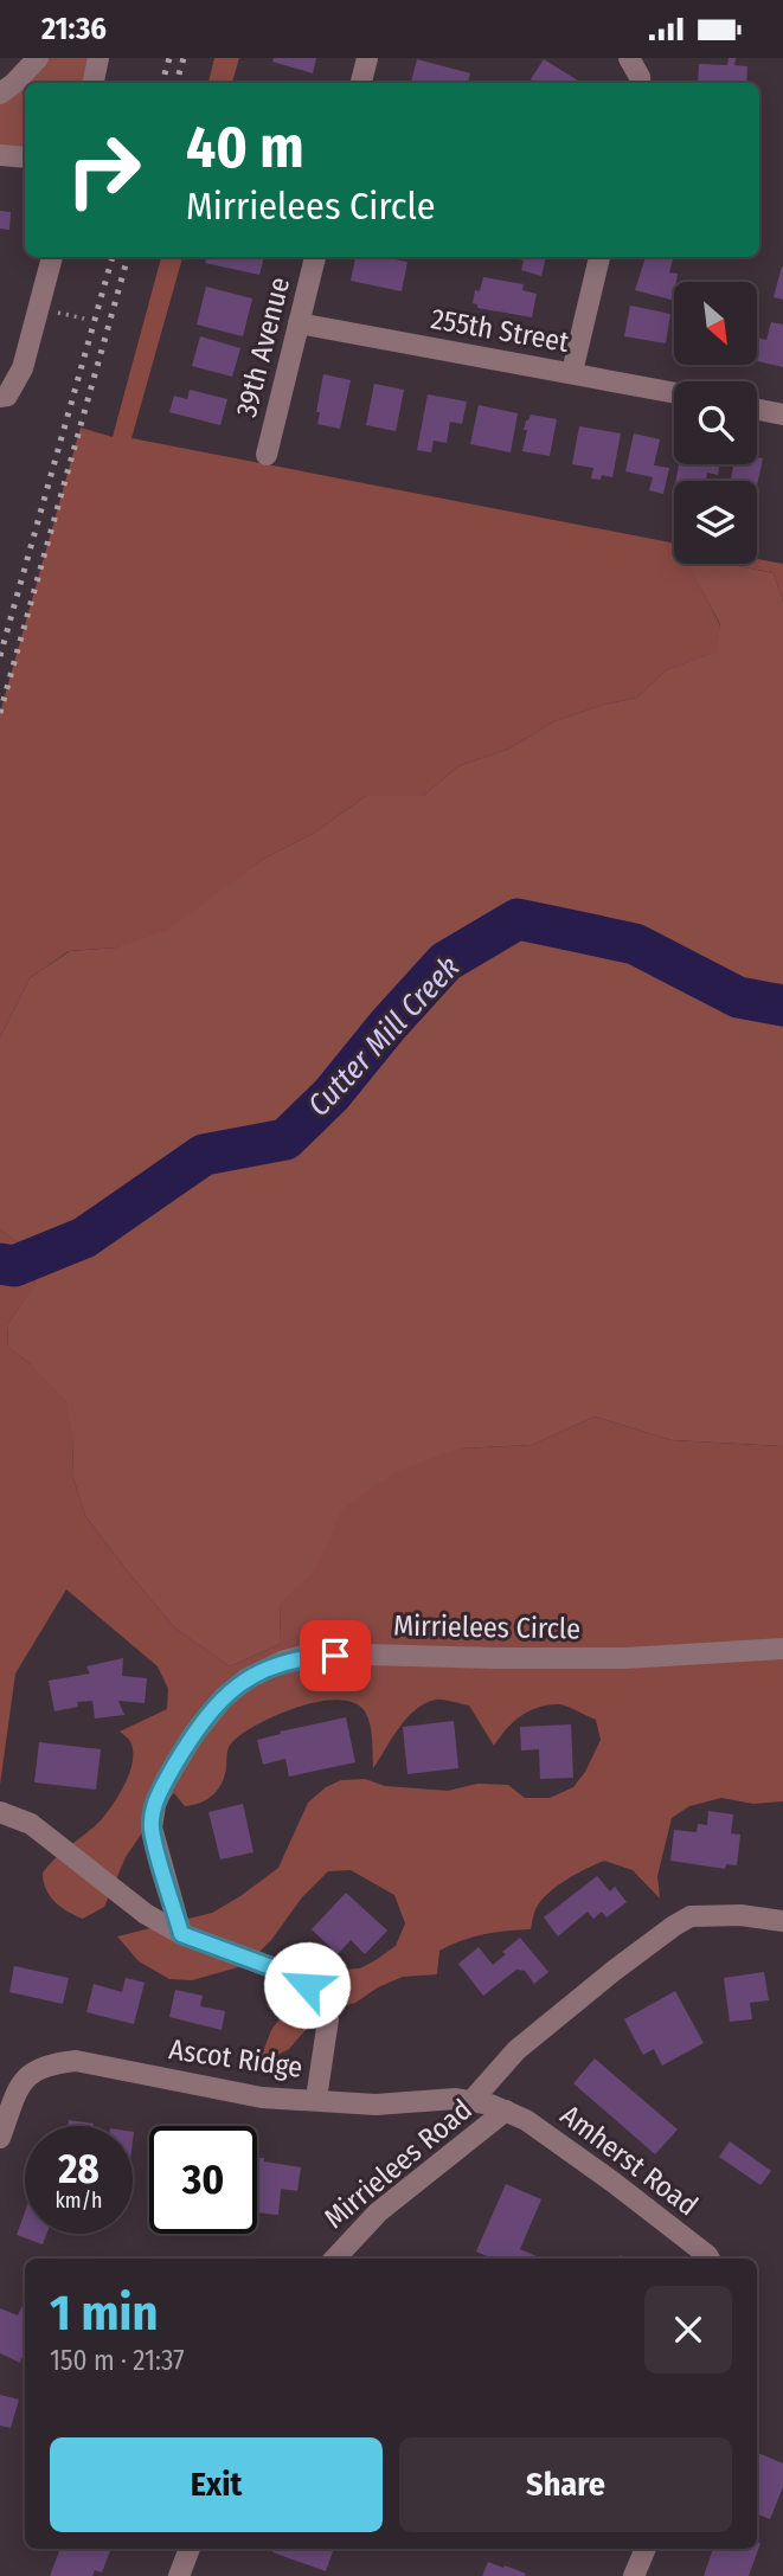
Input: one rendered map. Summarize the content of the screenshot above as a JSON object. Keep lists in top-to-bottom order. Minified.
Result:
{"streets":{"street":["255th Street","39th Avenue","Mirrielees Circle","Ascot Ridge","Amherst Road","Mirrielees Road"]},"crossings":[["255th Street","39th Avenue"],["Ascot Ridge","Amherst Road"],["Ascot Ridge","Mirrielees Road"],["Amherst Road","Mirrielees Road"]],"water":["Cutter Mill Creek"],"north":"bottom right","page":{"status":"21:36","turn":["40 m","Mirrielees Circle"],"speed":"28 km/h","limit":"30","heading":["1 min","150 m · 21:37"],"buttons":["Exit","Share"]}}
